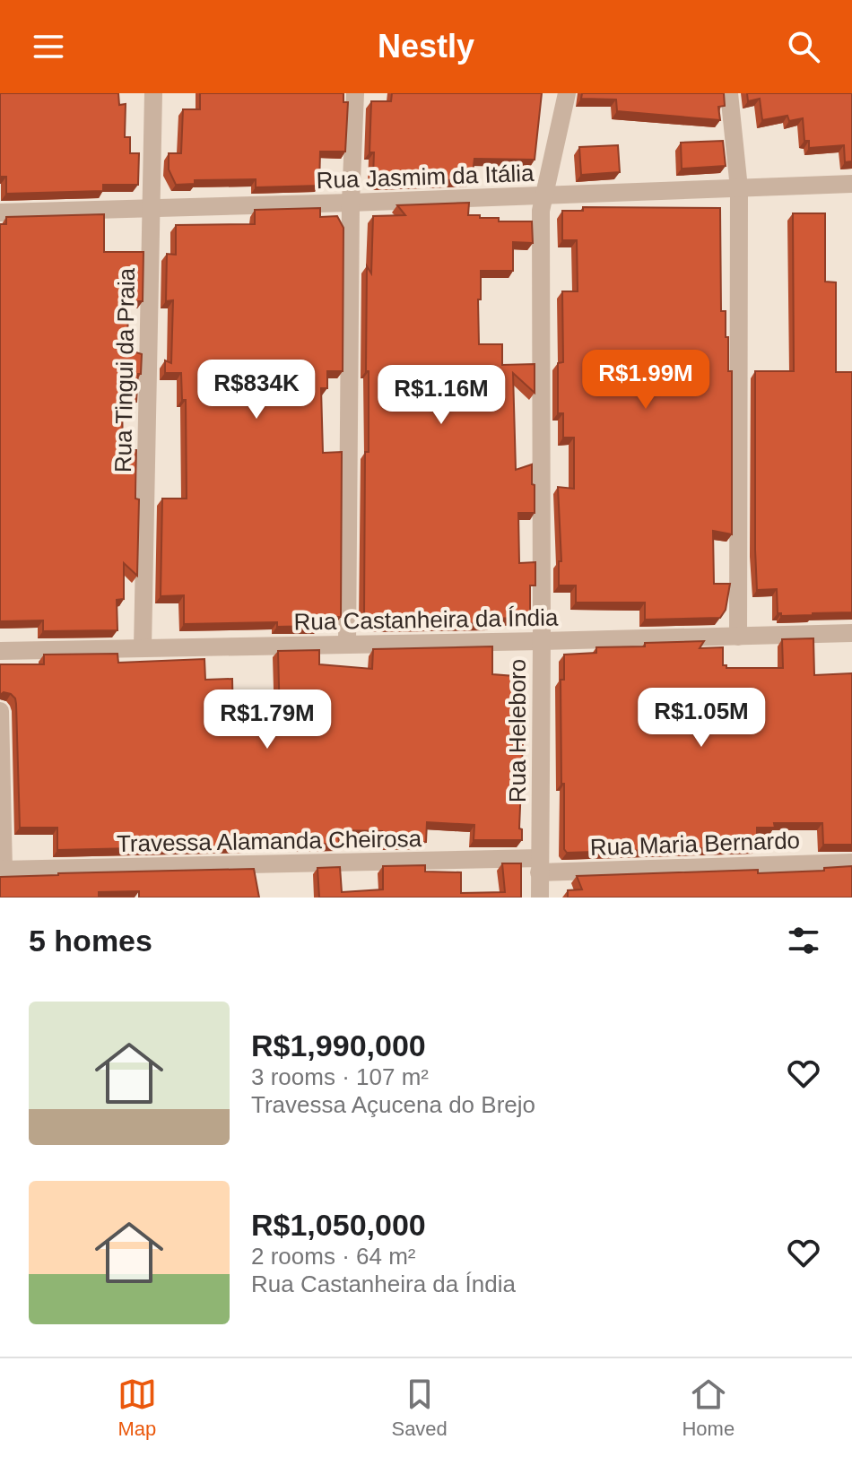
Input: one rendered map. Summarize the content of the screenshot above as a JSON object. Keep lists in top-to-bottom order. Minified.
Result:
{"streets":{"street":["Rua Jasmim da Itália","Rua Tingui da Praia","Rua Castanheira da Índia","Rua Heleboro","Travessa Alamanda Cheirosa","Rua Maria Bernardo"]},"crossings":[["Rua Jasmim da Itália","Rua Tingui da Praia"],["Rua Jasmim da Itália","Rua Heleboro"],["Rua Tingui da Praia","Rua Castanheira da Índia"],["Rua Castanheira da Índia","Rua Heleboro"],["Rua Heleboro","Travessa Alamanda Cheirosa"],["Rua Heleboro","Rua Maria Bernardo"],["Travessa Alamanda Cheirosa","Rua Maria Bernardo"]],"page":{"header":"Nestly","price":["R$1.99M","R$834K","R$1.16M","R$1.05M","R$1.79M"],"heading":"5 homes","list":[{"name":"R$1,990,000","note":"3 rooms · 107 m² · Travessa Açucena do Brejo"},{"name":"R$1,050,000","note":"2 rooms · 64 m² · Rua Castanheira da Índia"}],"tabs":["Map","Saved","Home"]}}
